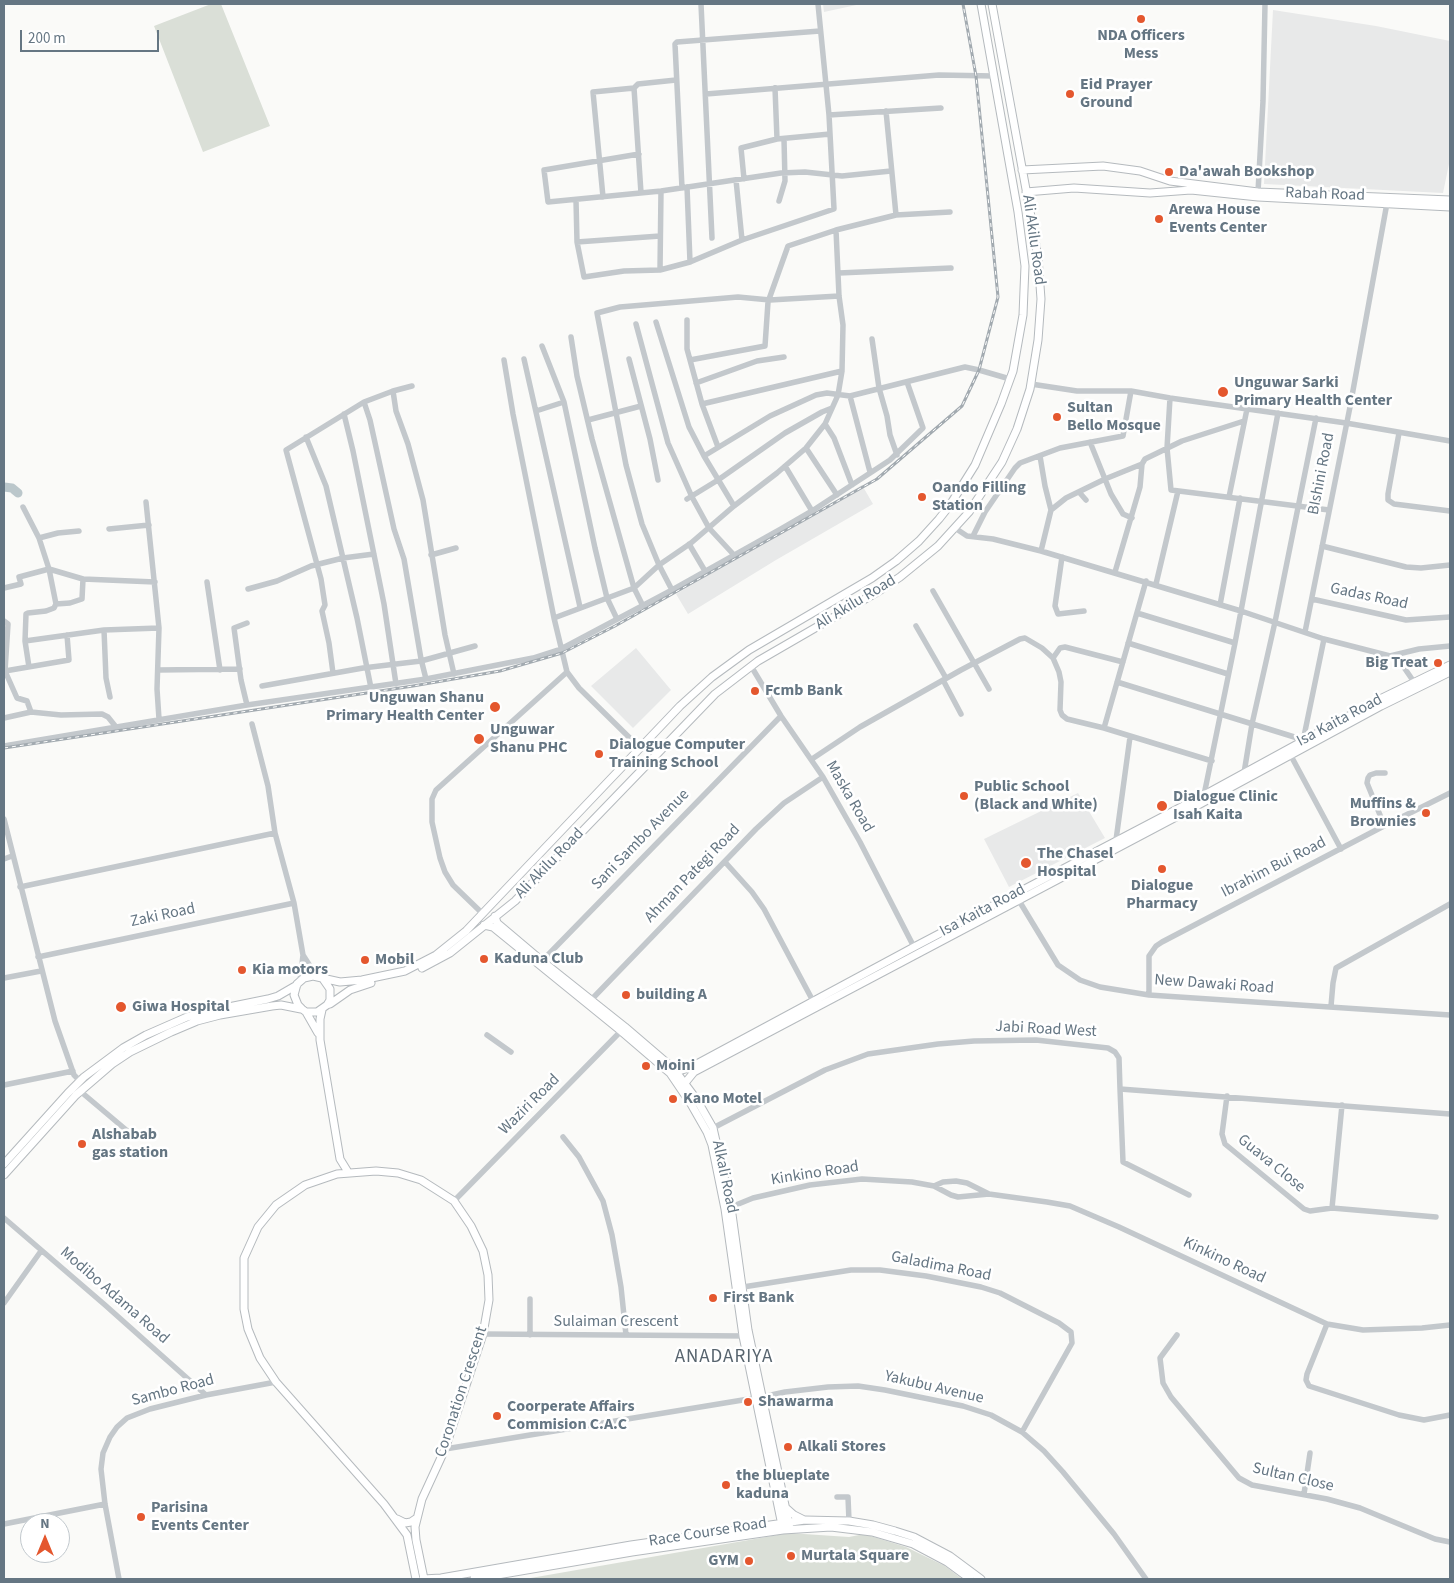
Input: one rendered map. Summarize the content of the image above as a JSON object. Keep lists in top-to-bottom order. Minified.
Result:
{"streets":{"main road":["Rabah Road","Ali Akilu Road","Isa Kaita Road","Alkali Road","Coronation Crescent","Race Course Road"],"street":["BIshini Road","Gadas Road","Maska Road","Sani Sambo Avenue","Ibrahim Bui Road","Ahman Pategi Road","Zaki Road","New Dawaki Road","Jabi Road West","Waziri Road","Guava Close","Kinkino Road","Galadima Road","Modibo Adama Road","Sulaiman Crescent","Yakubu Avenue","Sambo Road","Sultan Close"]},"crossings":[["Rabah Road","Ali Akilu Road"],["Rabah Road","BIshini Road"],["Ali Akilu Road","Maska Road"],["Ali Akilu Road","Alkali Road"],["BIshini Road","Gadas Road"],["Isa Kaita Road","Maska Road"],["Isa Kaita Road","New Dawaki Road"],["Isa Kaita Road","Alkali Road"],["Maska Road","Sani Sambo Avenue"],["Maska Road","Ahman Pategi Road"],["Sani Sambo Avenue","Alkali Road"],["Ibrahim Bui Road","New Dawaki Road"],["Ahman Pategi Road","Alkali Road"],["Jabi Road West","Alkali Road"],["Waziri Road","Alkali Road"],["Waziri Road","Coronation Crescent"],["Kinkino Road","Alkali Road"],["Alkali Road","Galadima Road"],["Alkali Road","Sulaiman Crescent"],["Alkali Road","Yakubu Avenue"],["Alkali Road","Race Course Road"],["Galadima Road","Yakubu Avenue"],["Modibo Adama Road","Sambo Road"],["Sulaiman Crescent","Coronation Crescent"],["Yakubu Avenue","Coronation Crescent"],["Sambo Road","Coronation Crescent"],["Coronation Crescent","Race Course Road"]],"districts":["ANADARIYA"],"places":["NDA Officers Mess","Eid Prayer Ground","Da'awah Bookshop","Arewa House Events Center","Unguwar Sarki Primary Health Center","Sultan Bello Mosque","Oando Filling Station","Big Treat","Fcmb Bank","Unguwan Shanu Primary Health Center","Unguwar Shanu PHC","Dialogue Computer Training School","Public School (Black and White)","Dialogue Clinic Isah Kaita","Muffins & Brownies","The Chasel Hospital","Dialogue Pharmacy","Kaduna Club","Mobil","Kia motors","building A","Giwa Hospital","Moini","Kano Motel","Alshabab gas station","First Bank","Shawarma","Coorperate Affairs Commision C.A.C","Alkali Stores","the blueplate kaduna","Parisina Events Center","Murtala Square","GYM"],"scale_bar":"200 m","north":"top"}
